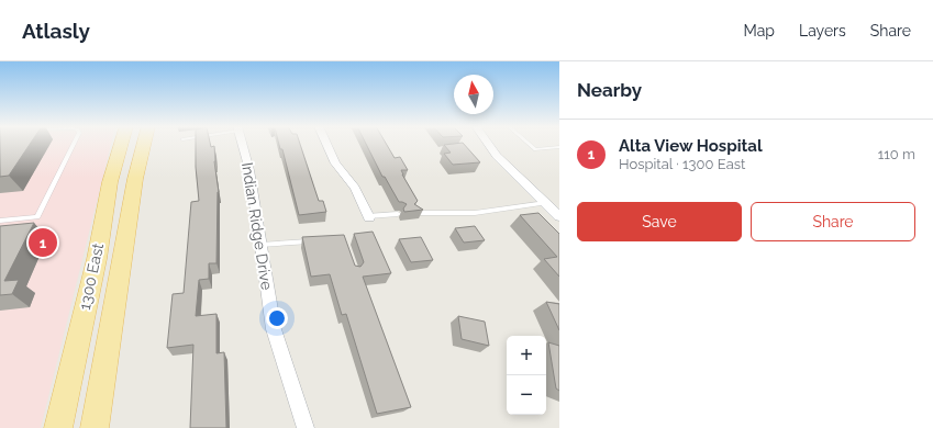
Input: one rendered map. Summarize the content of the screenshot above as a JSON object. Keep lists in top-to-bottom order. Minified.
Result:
{"streets":{"main road":["1300 East"],"street":["Indian Ridge Drive"]},"north":"top","page":{"header":"Atlasly","nav":["Map","Layers","Share"],"heading":"Nearby","list":[{"mark":"1","name":"Alta View Hospital","note":"Hospital · 1300 East","value":"110 m"}],"buttons":["Save","Share"],"pins":"1","map_buttons":["+","−"]}}
